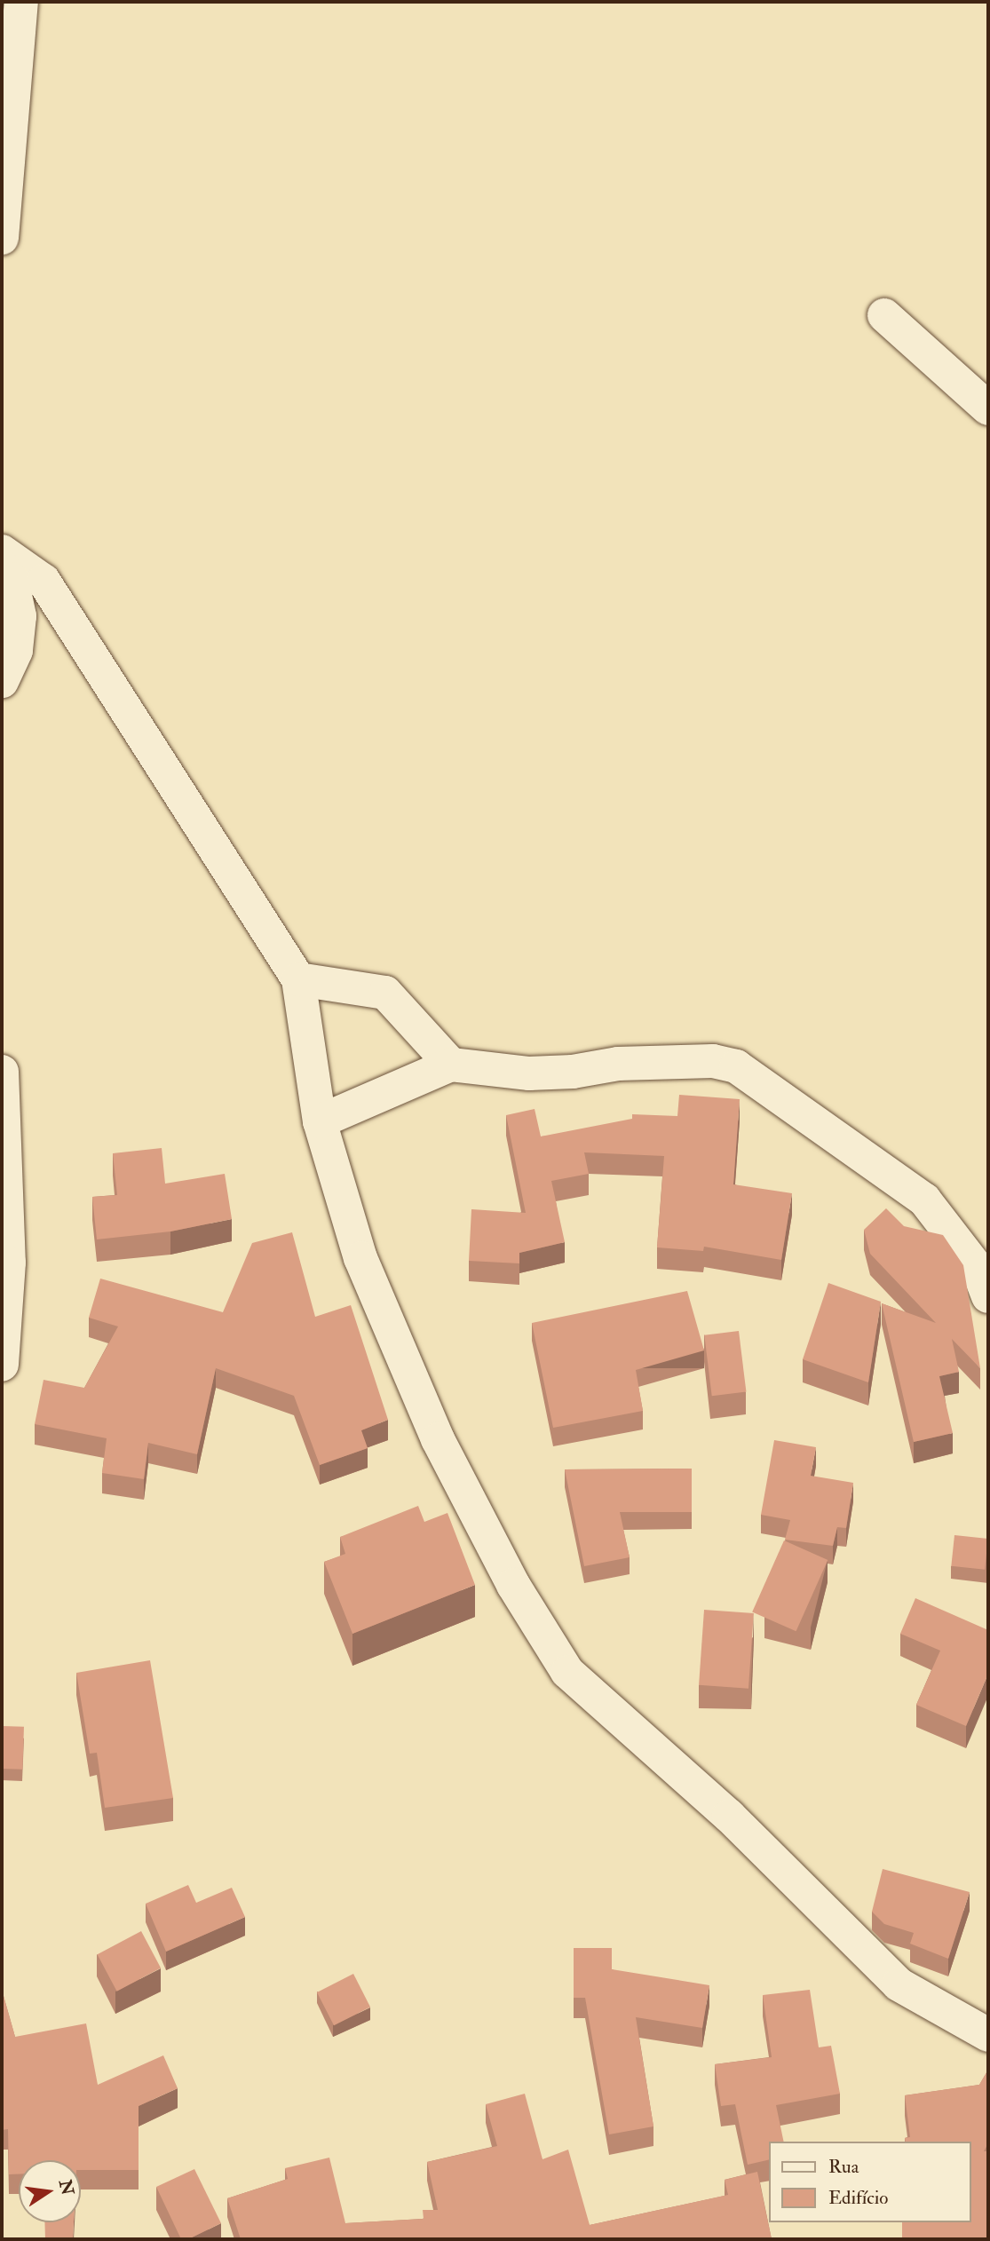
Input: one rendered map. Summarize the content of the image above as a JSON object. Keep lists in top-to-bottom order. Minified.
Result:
{"legend":["Rua","Edifício"],"north":"right"}
